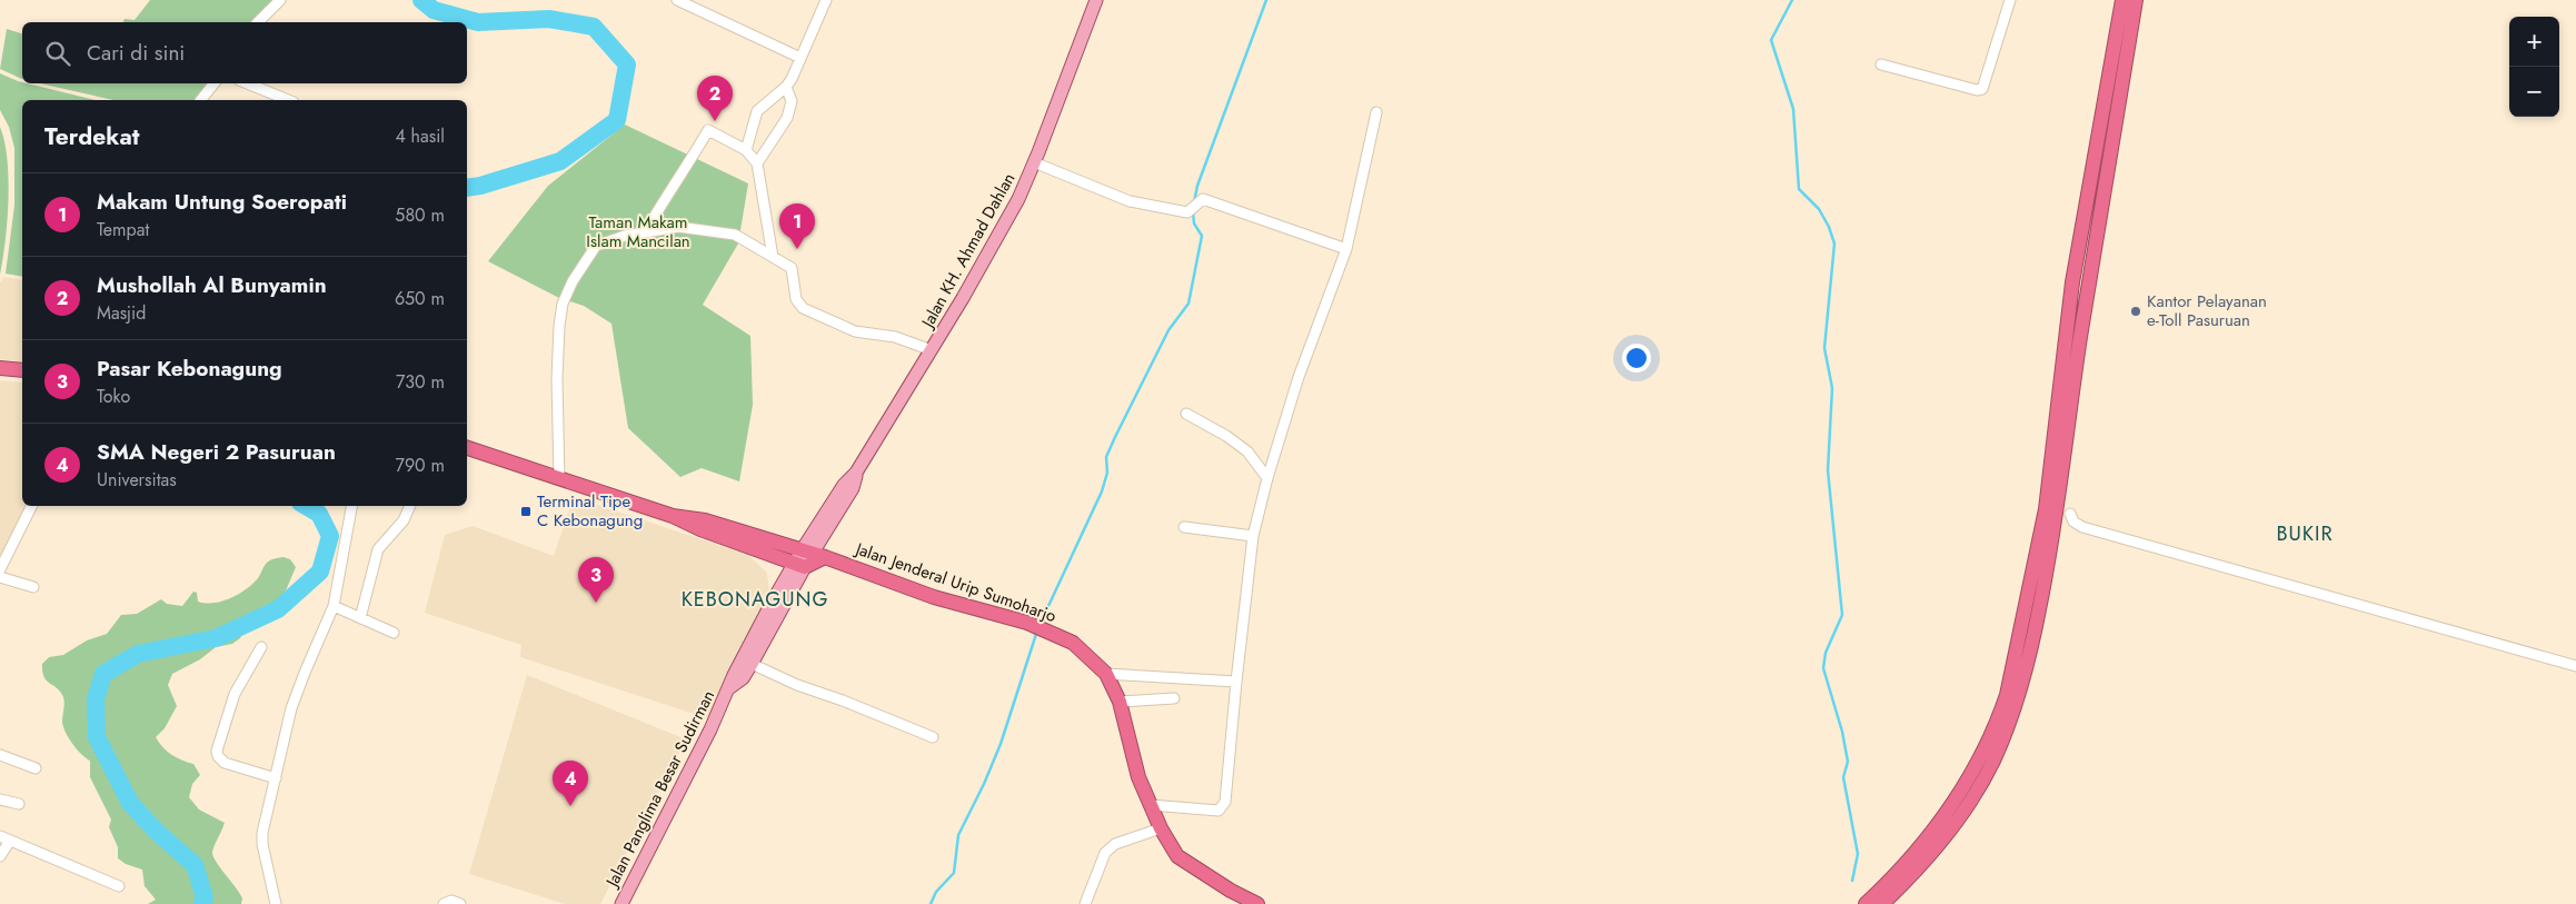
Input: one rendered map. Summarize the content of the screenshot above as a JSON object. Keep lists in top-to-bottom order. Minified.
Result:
{"streets":{"highway":["Jalan Jenderal Urip Sumoharjo"],"main road":["Jalan KH. Ahmad Dahlan","Jalan Panglima Besar Sudirman"]},"crossings":[["Jalan KH. Ahmad Dahlan","Jalan Jenderal Urip Sumoharjo"],["Jalan KH. Ahmad Dahlan","Jalan Panglima Besar Sudirman"],["Jalan Jenderal Urip Sumoharjo","Jalan Panglima Besar Sudirman"]],"districts":["BUKIR","KEBONAGUNG"],"parks":["Taman Makam Islam Mancilan"],"places":{"other":["Kantor Pelayanan e-Toll Pasuruan"],"transit":["Terminal Tipe C Kebonagung"]},"page":{"map_buttons":["+","−"],"search":"Cari di sini","pins":["2","1","3","4"],"heading":["Terdekat","4 hasil"],"list":[{"mark":"1","name":"Makam Untung Soeropati","note":"Tempat","value":"580 m"},{"mark":"2","name":"Mushollah Al Bunyamin","note":"Masjid","value":"650 m"},{"mark":"3","name":"Pasar Kebonagung","note":"Toko","value":"730 m"},{"mark":"4","name":"SMA Negeri 2 Pasuruan","note":"Universitas","value":"790 m"}]}}
